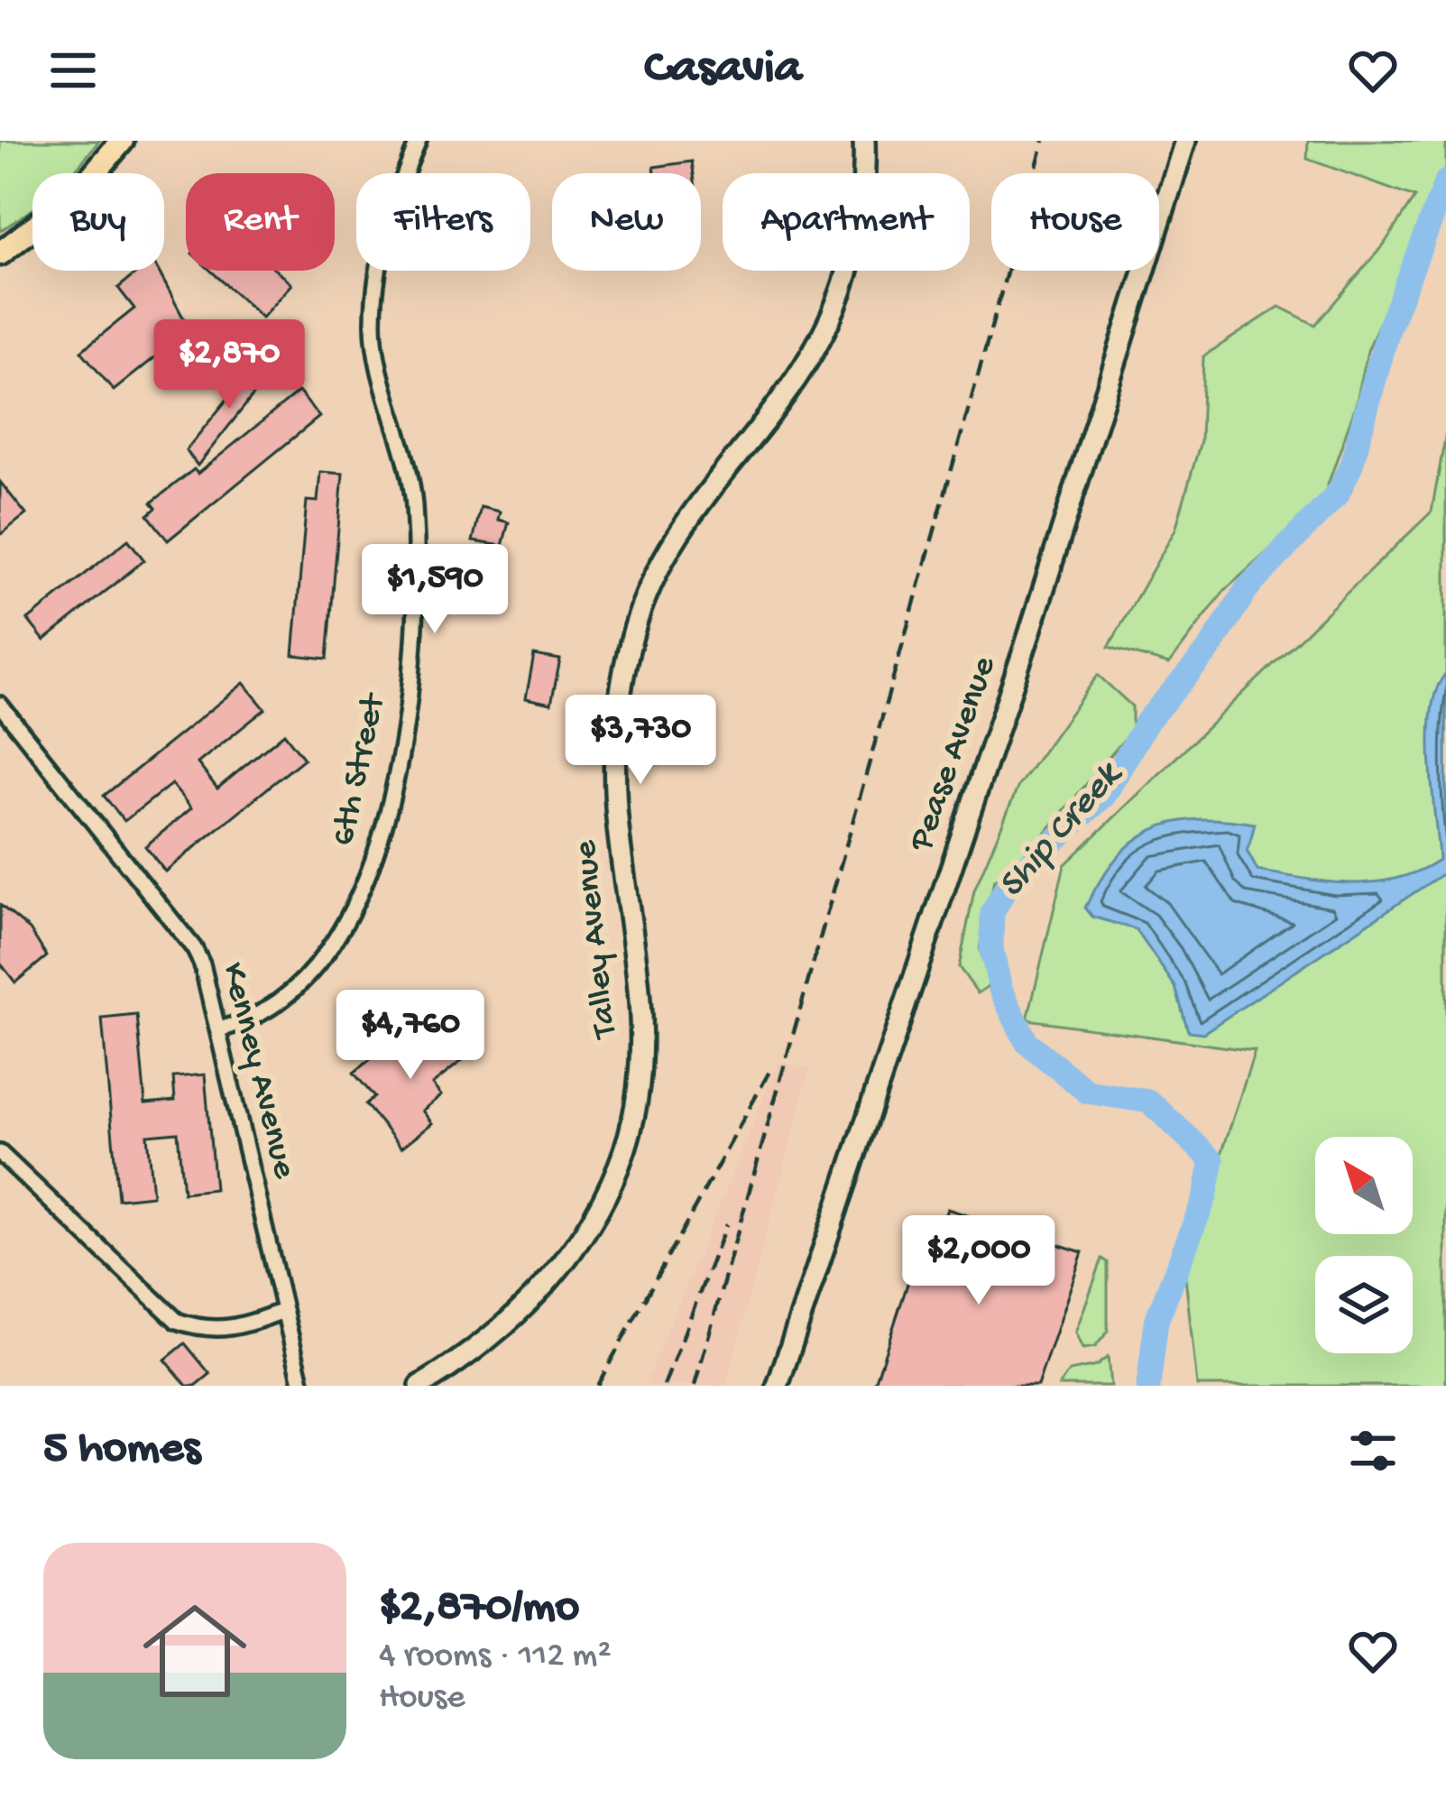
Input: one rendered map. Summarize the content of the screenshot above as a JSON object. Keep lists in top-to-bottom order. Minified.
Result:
{"streets":{"street":["Pease Avenue","6th Street","Talley Avenue","Kenney Avenue"]},"crossings":[["6th Street","Kenney Avenue"]],"water":["Ship Creek"],"north":"top left","page":{"header":"Casavia","chip":["Buy","Rent","Filters","New","Apartment","House"],"price":["$2,870","$1,590","$3,730","$4,760","$2,000"],"heading":"5 homes","list":[{"name":"$2,870/mo","note":"4 rooms · 112 m² · House"}]}}
